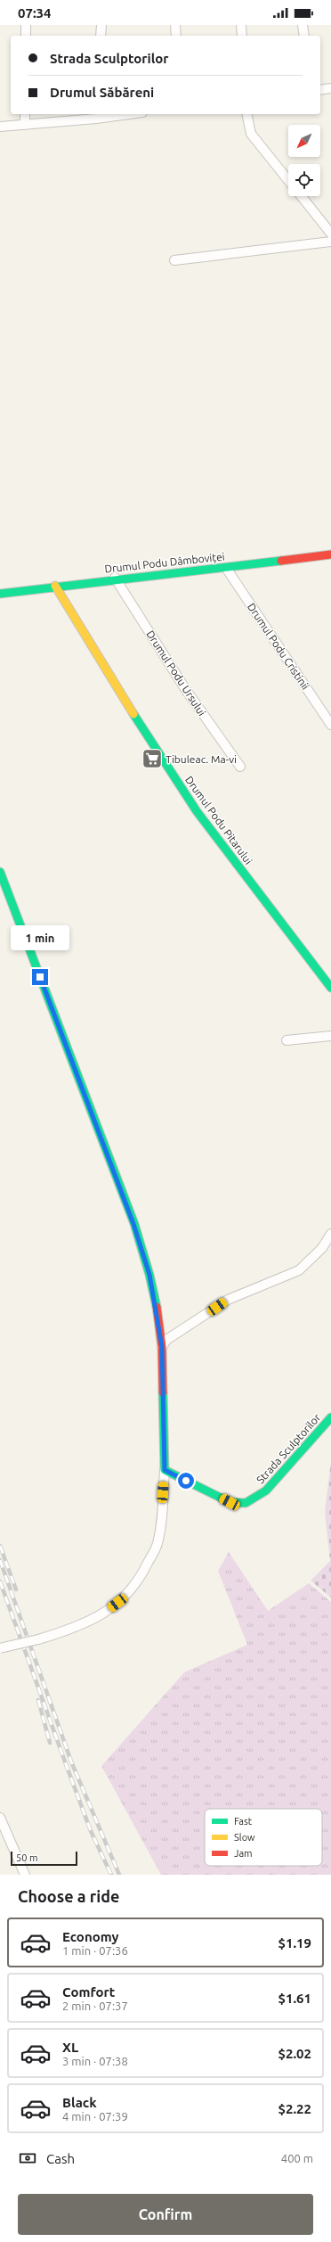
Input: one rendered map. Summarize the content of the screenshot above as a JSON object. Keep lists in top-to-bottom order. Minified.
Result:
{"streets":{"main road":["Drumul Podu Dâmboviței","Drumul Podu Pitarului","Strada Sculptorilor"],"street":["Drumul Podu Cristinii","Drumul Podu Ursului"]},"crossings":[["Drumul Podu Dâmboviței","Drumul Podu Cristinii"],["Drumul Podu Dâmboviței","Drumul Podu Ursului"],["Drumul Podu Dâmboviței","Drumul Podu Pitarului"]],"places":{"supermarket":["Tibuleac. Ma-vi"]},"legend":["Fast","Slow","Jam"],"scale_bar":"50 m","north":"bottom left","page":{"status":"07:34","banner":["Strada Sculptorilor","Drumul Săbăreni"],"bubble":"1 min","scale":"50 m","heading":"Choose a ride","list":[{"name":"Economy","note":"1 min · 07:36","value":"$1.19"},{"name":"Comfort","note":"2 min · 07:37","value":"$1.61"},{"name":"XL","note":"3 min · 07:38","value":"$2.02"},{"name":"Black","note":"4 min · 07:39","value":"$2.22"}],"pay":["Cash","400 m"],"buttons":"Confirm"}}
